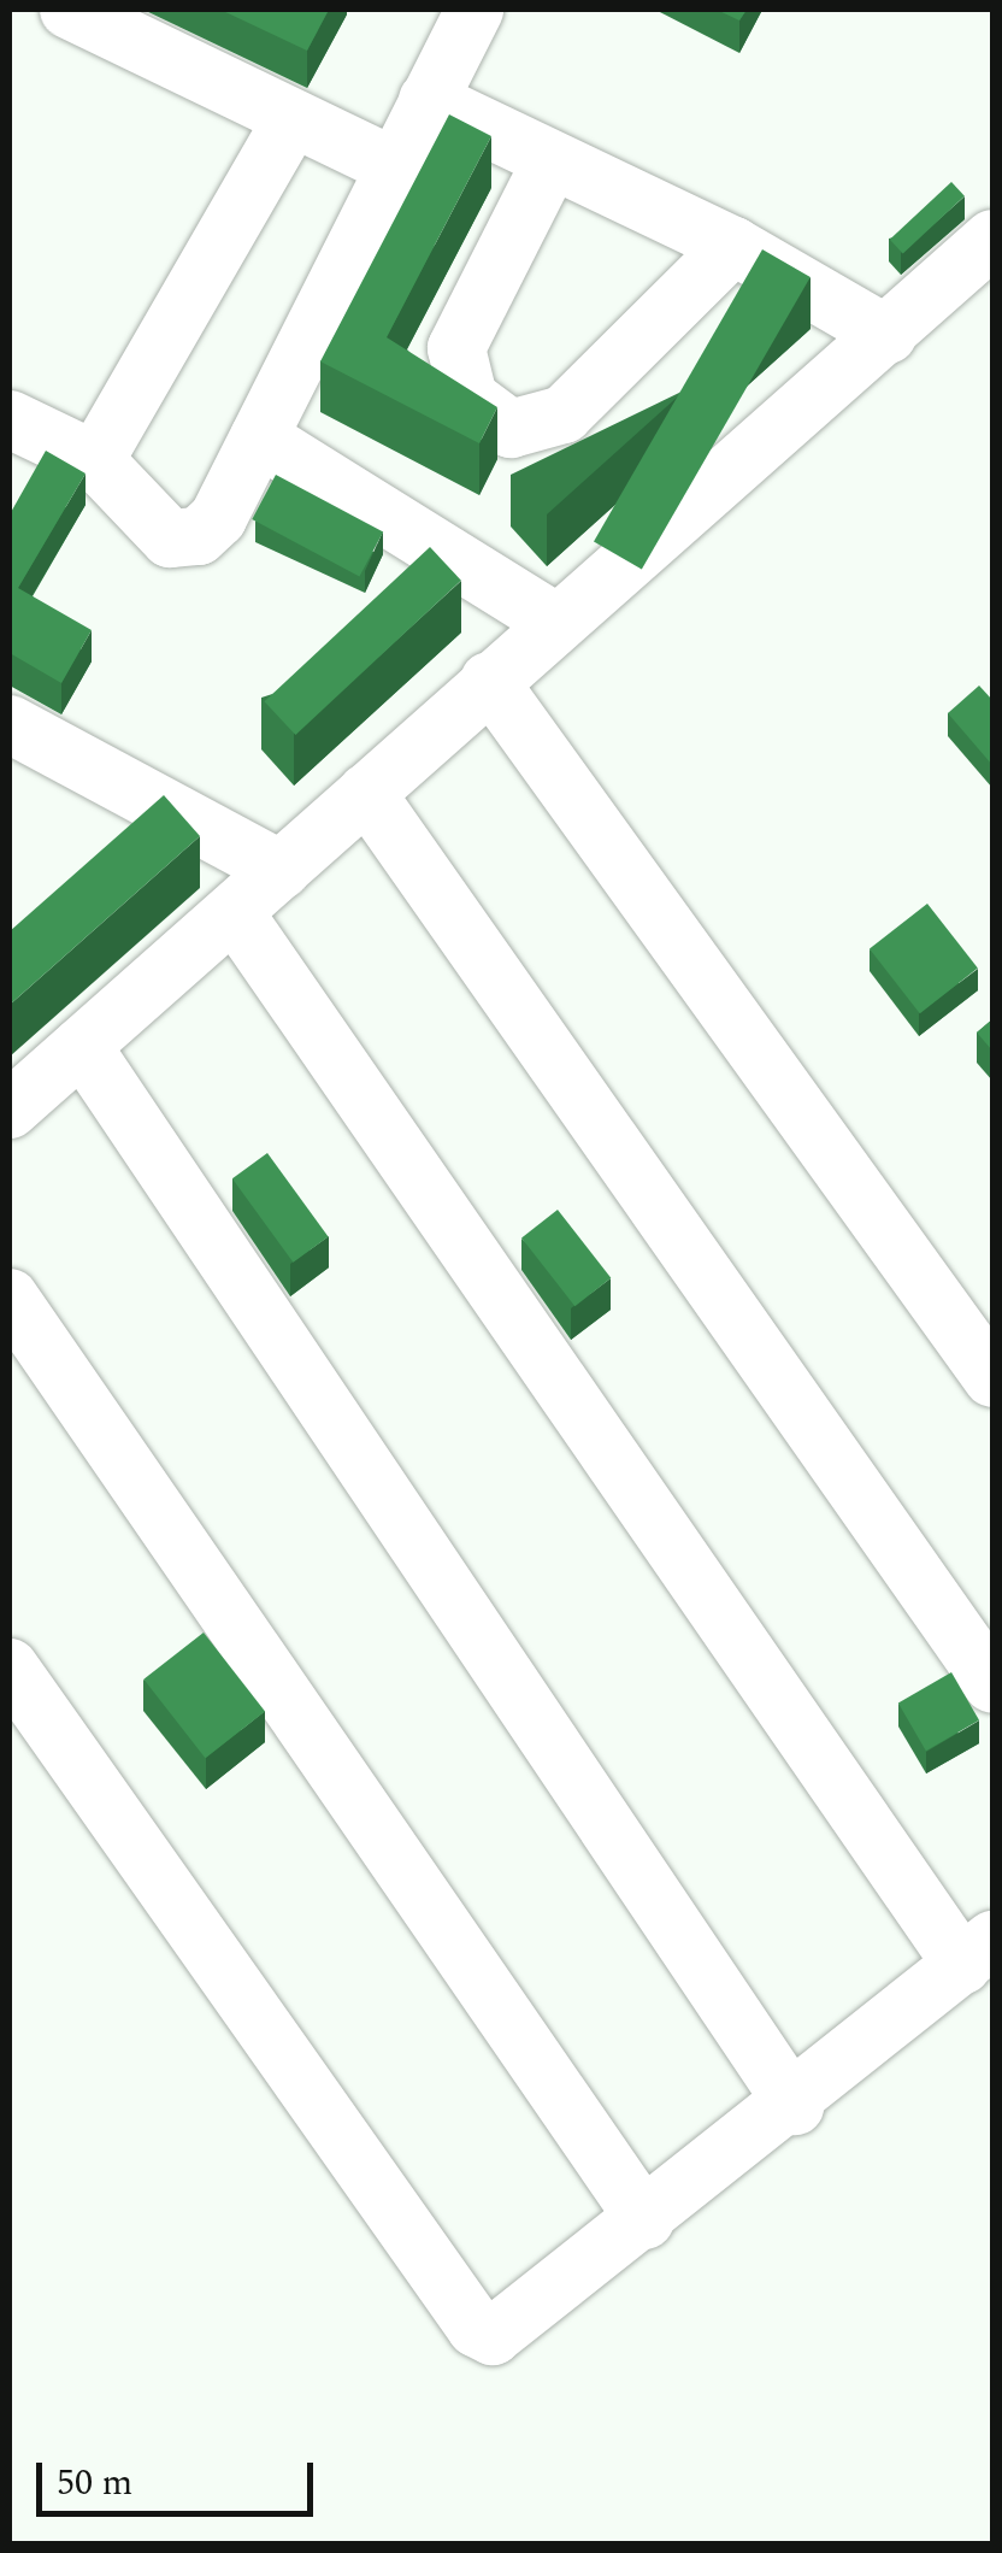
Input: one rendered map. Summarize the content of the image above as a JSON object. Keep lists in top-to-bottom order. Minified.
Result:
{"scale_bar":"50 m"}
